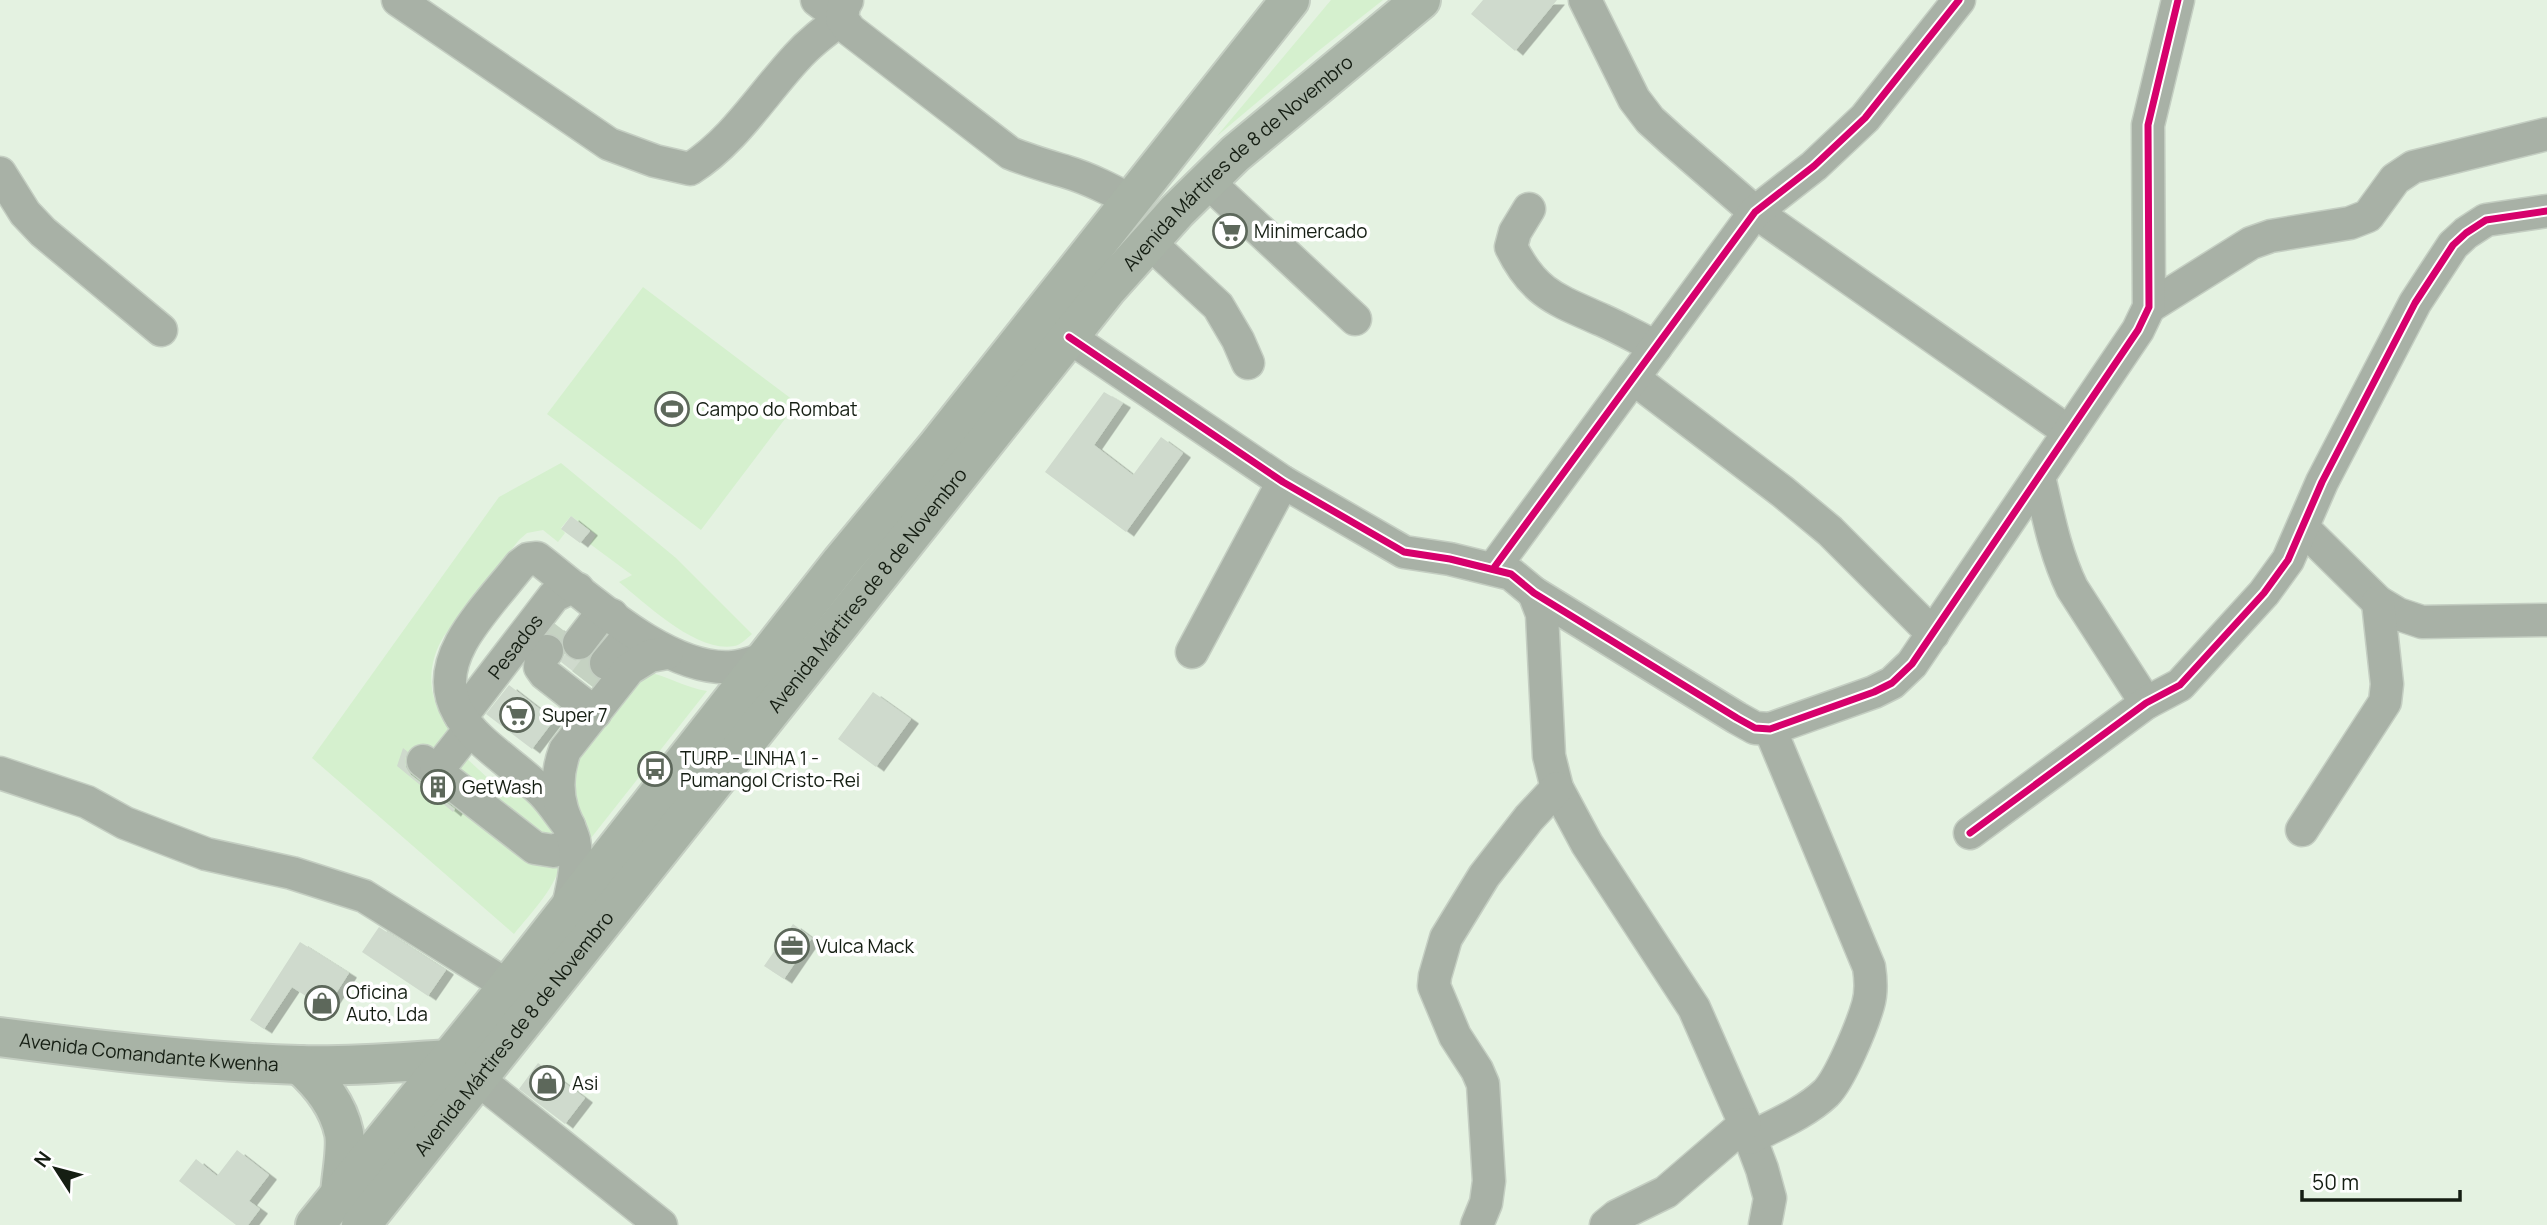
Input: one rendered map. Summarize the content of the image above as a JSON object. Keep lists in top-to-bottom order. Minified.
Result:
{"streets":{"main road":["Avenida Mártires de 8 de Novembro","Avenida Comandante Kwenha"],"street":["Pesados"]},"crossings":[["Avenida Mártires de 8 de Novembro","Avenida Comandante Kwenha"]],"places":{"supermarket":["Minimercado","Super 7"],"sports":["Campo do Rombat"],"bus stop":["TURP - LINHA 1 - Pumangol Cristo-Rei"],"building":["GetWash"],"office":["Vulca Mack"],"shop":["Oficina Auto, Lda","Asi"]},"scale_bar":"50 m","north":"top left"}
